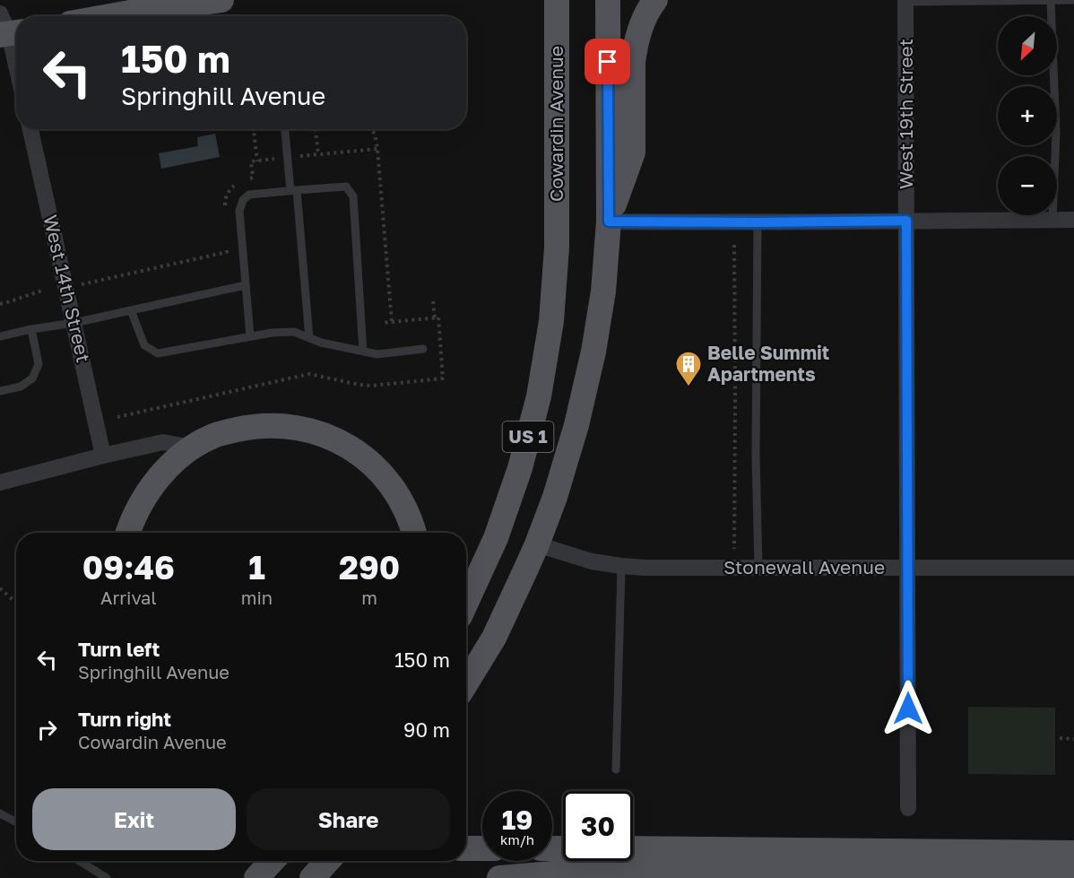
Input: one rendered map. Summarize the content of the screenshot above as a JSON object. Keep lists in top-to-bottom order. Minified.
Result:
{"streets":{"main road":["Cowardin Avenue","US 1"],"street":["West 19th Street","West 14th Street","Stonewall Avenue"]},"crossings":[["West 19th Street","Stonewall Avenue"],["US 1","Stonewall Avenue"]],"places":{"building":["Belle Summit Apartments"]},"north":"bottom left","page":{"map_buttons":["+","−"],"turn":["150 m","Springhill Avenue"],"eta":["09:46","Arrival","1","min","290","m"],"list":[{"name":"Turn left","note":"Springhill Avenue","value":"150 m"},{"name":"Turn right","note":"Cowardin Avenue","value":"90 m"}],"buttons":["Exit","Share"],"speed":"19 km/h","limit":"30"}}
